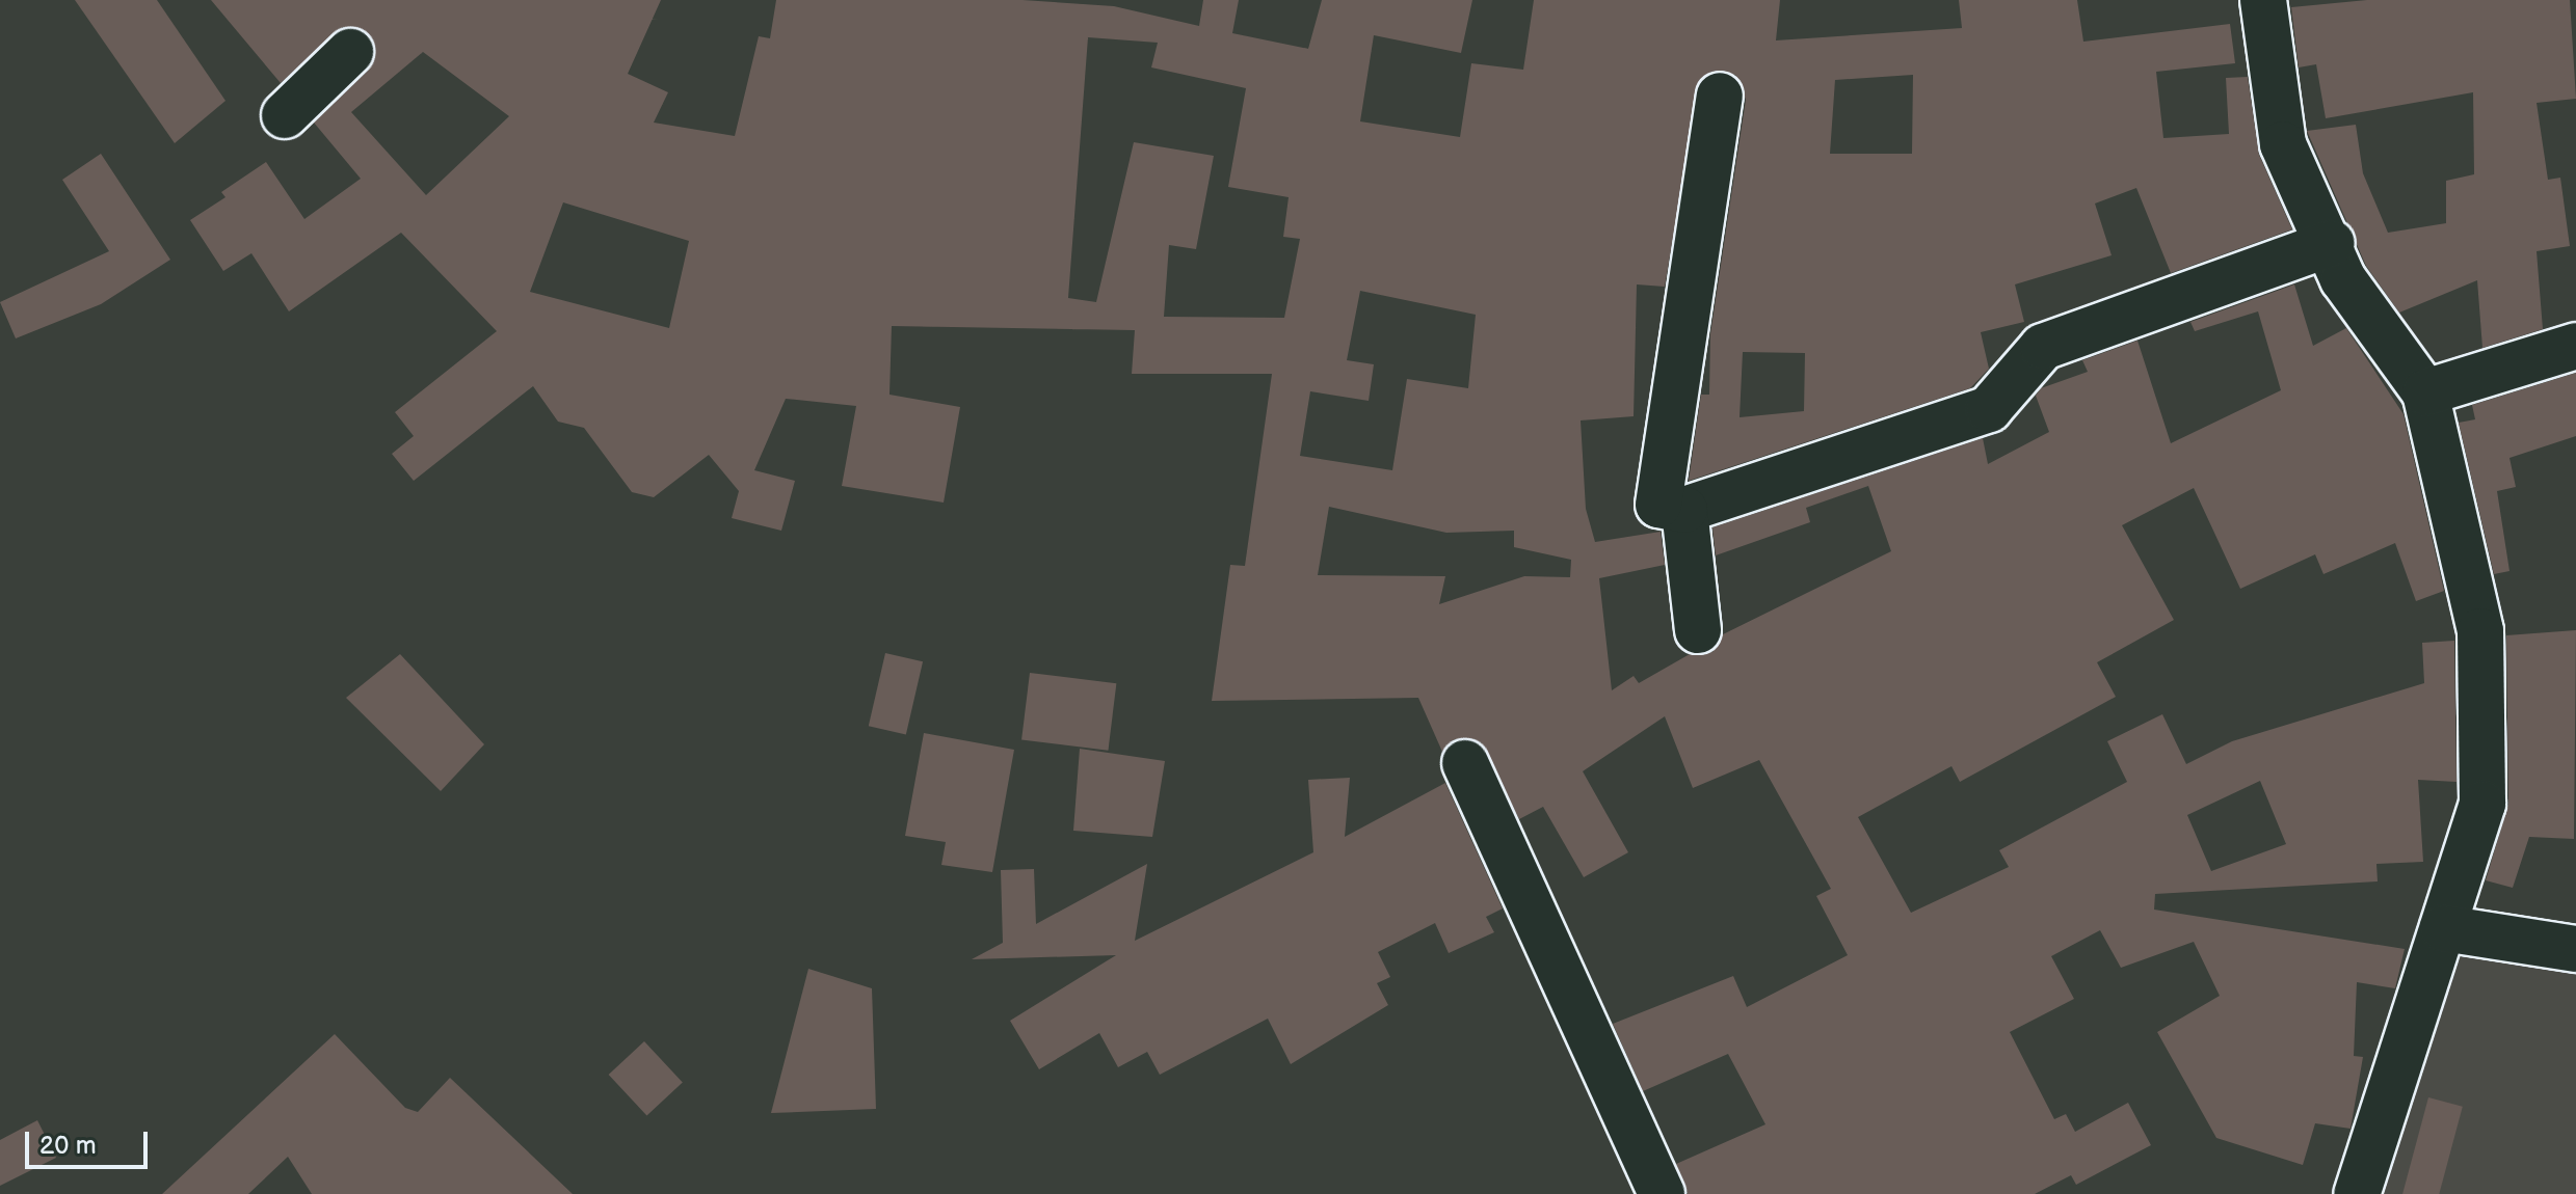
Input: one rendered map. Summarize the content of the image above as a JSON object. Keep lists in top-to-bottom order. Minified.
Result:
{"scale_bar":"20 m"}
